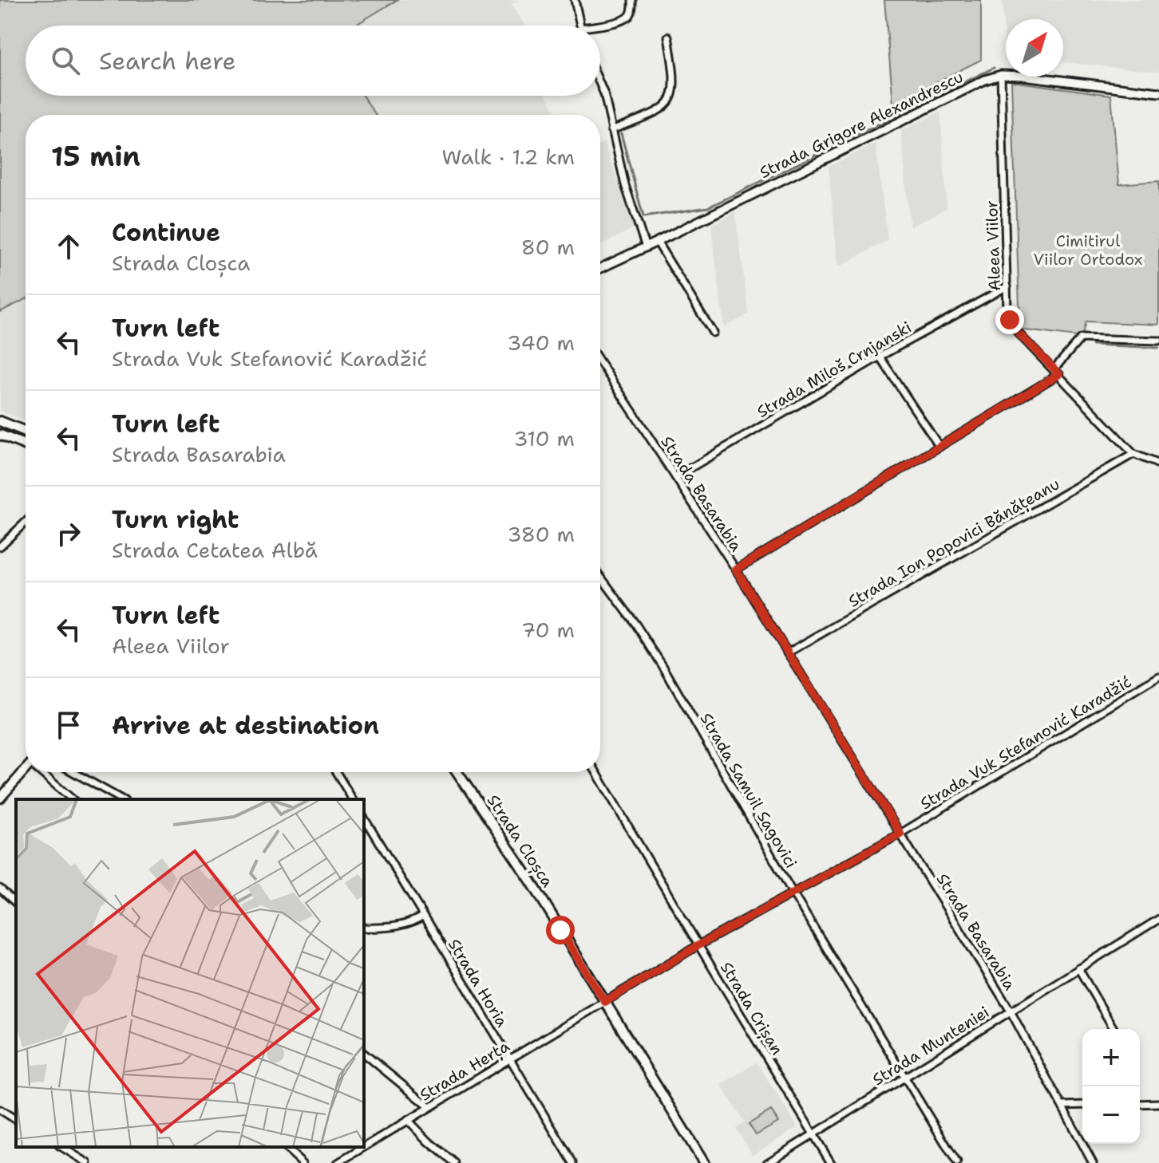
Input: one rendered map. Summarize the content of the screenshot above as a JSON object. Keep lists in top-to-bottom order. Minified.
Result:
{"streets":{"main road":["Strada Cloșca"],"street":["Strada Grigore Alexandrescu","Aleea Viilor","Strada Miloš Crnjanski","Strada Basarabia","Strada Ion Popovici Bănățeanu","Strada Vuk Stefanović Karadžić","Strada Samuil Sagovici","Strada Horia","Strada Crișan","Strada Munteniei","Strada Herța"]},"crossings":[["Strada Grigore Alexandrescu","Aleea Viilor"],["Aleea Viilor","Strada Miloš Crnjanski"],["Aleea Viilor","Strada Ion Popovici Bănățeanu"],["Strada Miloš Crnjanski","Strada Basarabia"],["Strada Basarabia","Strada Ion Popovici Bănățeanu"],["Strada Basarabia","Strada Vuk Stefanović Karadžić"],["Strada Basarabia","Strada Munteniei"],["Strada Vuk Stefanović Karadžić","Strada Samuil Sagovici"],["Strada Vuk Stefanović Karadžić","Strada Cloșca"],["Strada Vuk Stefanović Karadžić","Strada Crișan"],["Strada Vuk Stefanović Karadžić","Strada Herța"],["Strada Samuil Sagovici","Strada Munteniei"],["Strada Cloșca","Strada Herța"],["Strada Horia","Strada Herța"],["Strada Crișan","Strada Munteniei"]],"parks":["Cimitirul Viilor Ortodox"],"north":"top right","page":{"search":"Search here","heading":["15 min","Walk · 1.2 km"],"list":[["Continue","Strada Cloșca","80 m"],["Turn left","Strada Vuk Stefanović Karadžić","340 m"],["Turn left","Strada Basarabia","310 m"],["Turn right","Strada Cetatea Albă","380 m"],["Turn left","Aleea Viilor","70 m"],"Arrive at destination"],"map_buttons":["+","−"]}}
